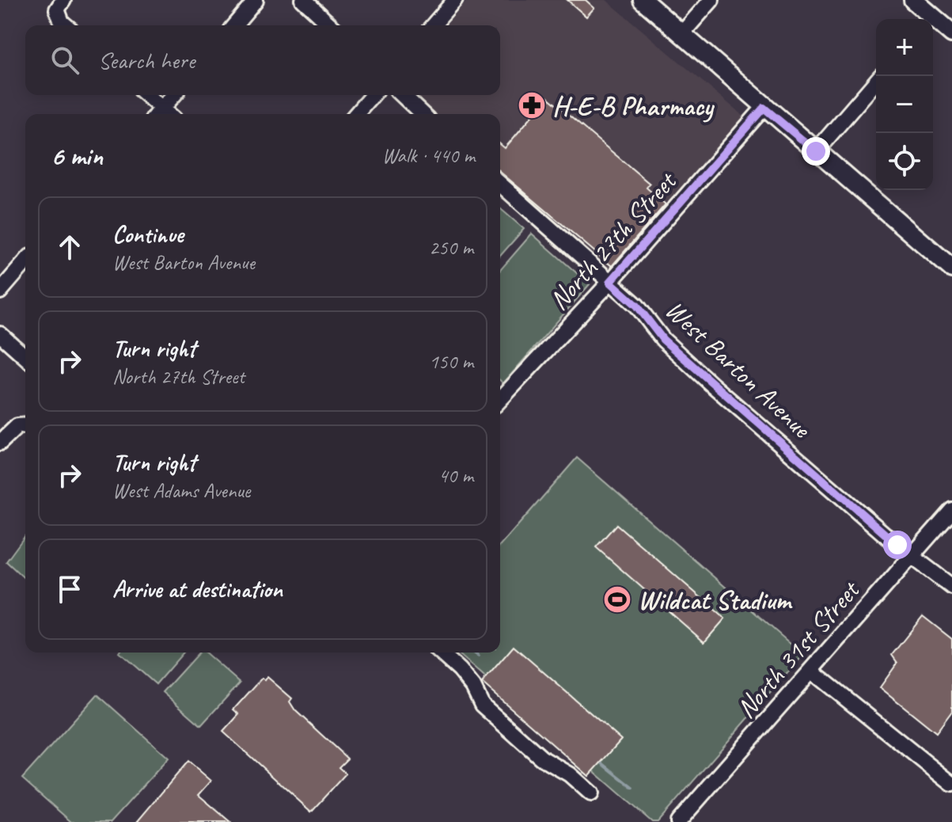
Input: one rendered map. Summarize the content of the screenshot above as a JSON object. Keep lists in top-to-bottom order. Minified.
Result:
{"streets":{"street":["North 27th Street","West Barton Avenue","North 31st Street"]},"crossings":[["North 27th Street","West Barton Avenue"],["West Barton Avenue","North 31st Street"]],"places":{"pharmacy":["H-E-B Pharmacy"],"sports":["Wildcat Stadium"]},"page":{"map_buttons":["+","−"],"search":"Search here","heading":["6 min","Walk · 440 m"],"list":[["Continue","West Barton Avenue","250 m"],["Turn right","North 27th Street","150 m"],["Turn right","West Adams Avenue","40 m"],"Arrive at destination"]}}
